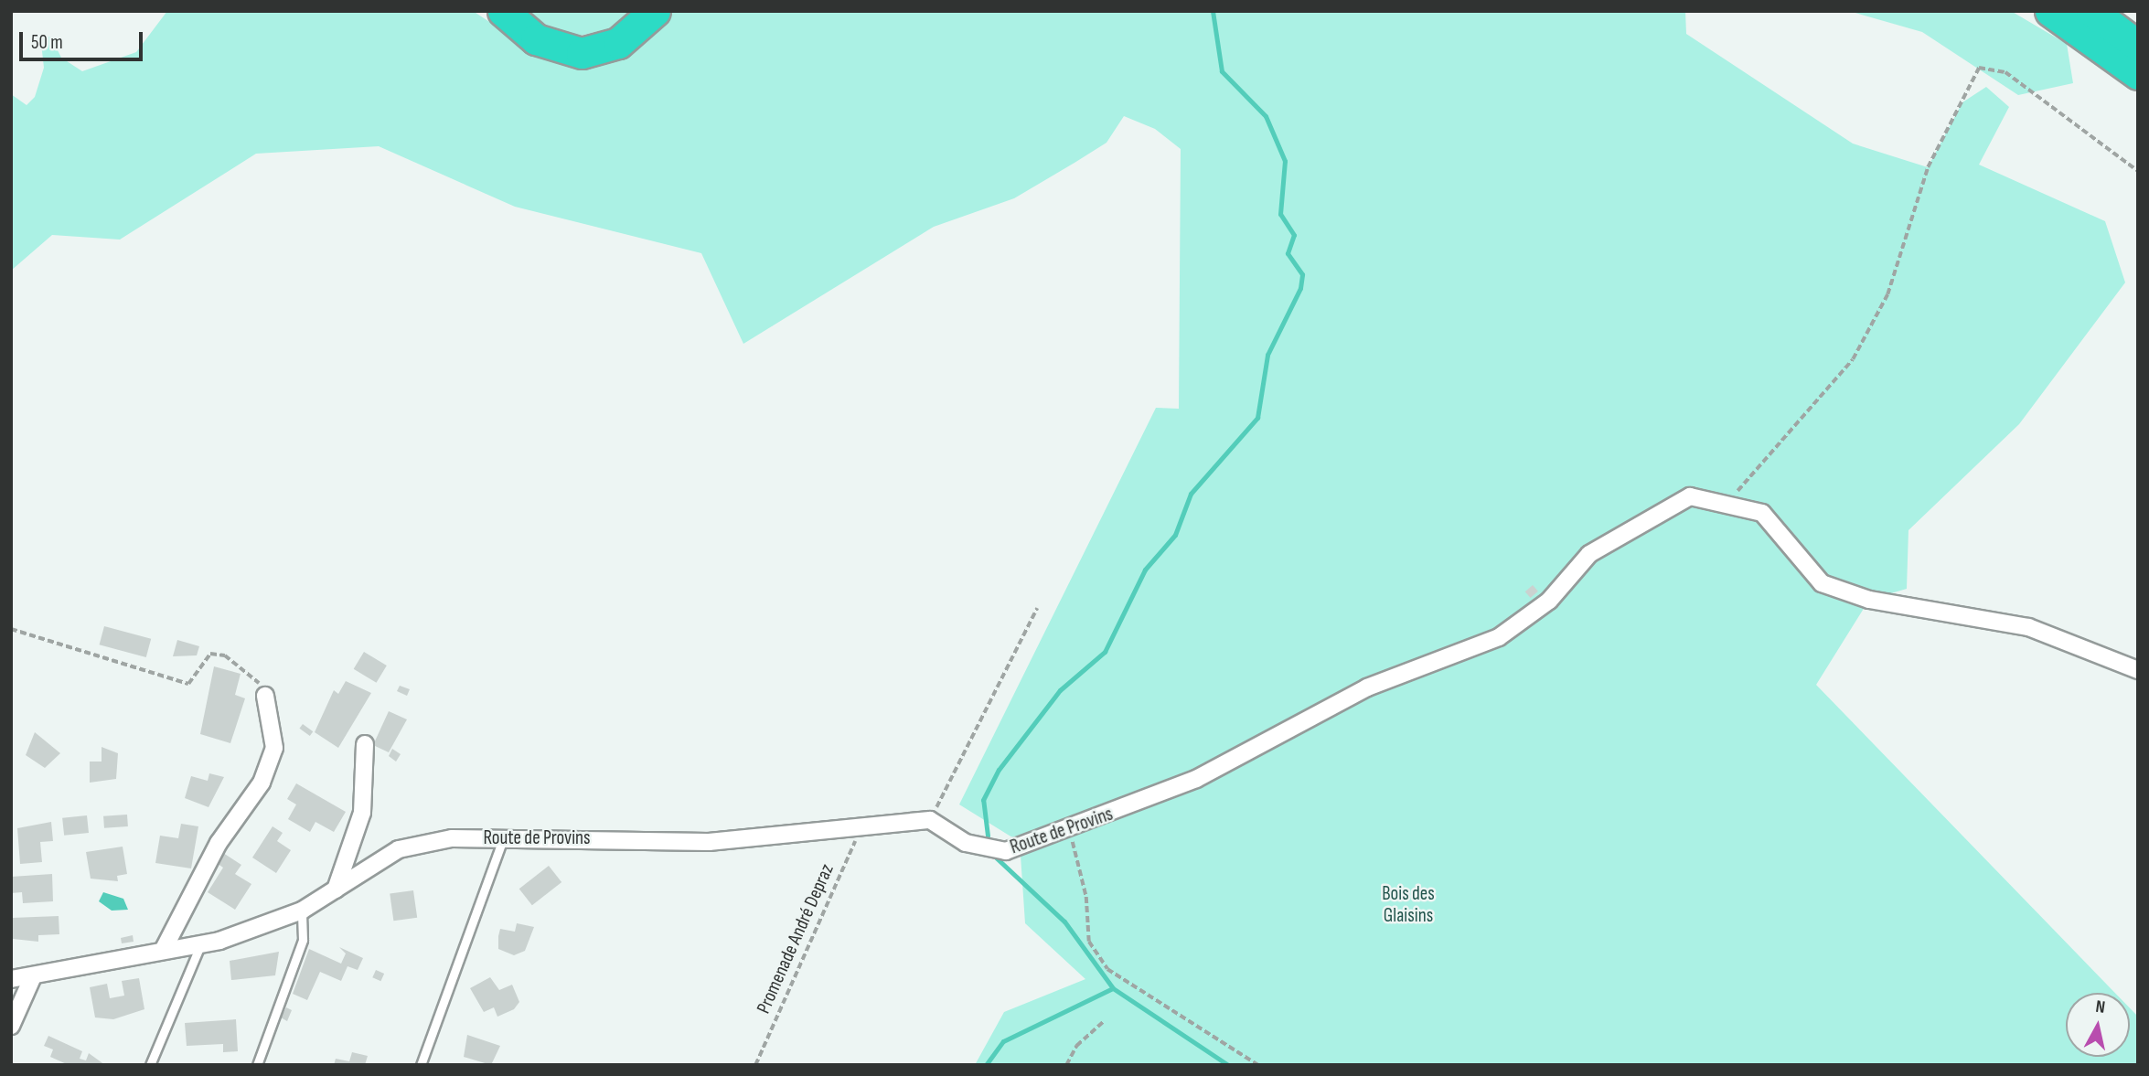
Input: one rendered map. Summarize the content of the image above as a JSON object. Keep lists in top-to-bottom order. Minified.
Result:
{"streets":{"street":["Route de Provins"],"path":["Promenade André Depraz"]},"crossings":[["Route de Provins","Promenade André Depraz"]],"parks":["Bois des Glaisins"],"scale_bar":"50 m","north":"top"}
